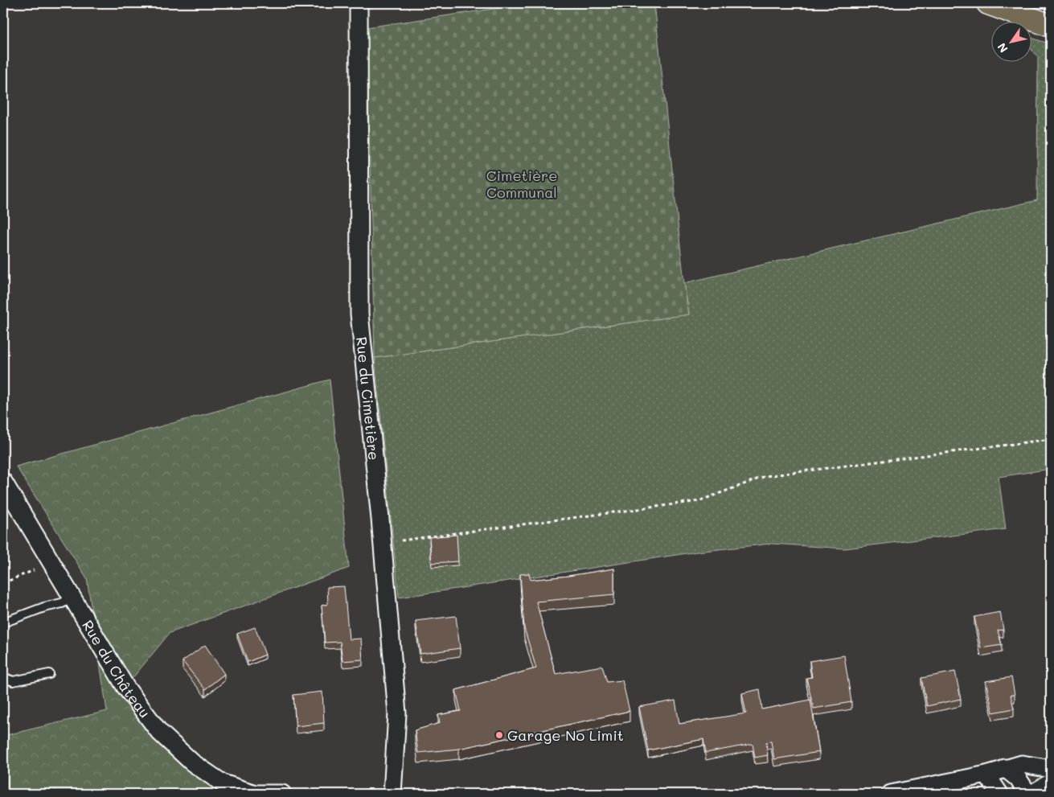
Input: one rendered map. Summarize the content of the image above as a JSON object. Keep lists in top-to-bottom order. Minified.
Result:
{"streets":{"street":["Rue du Cimetière","Rue du Château"]},"parks":["Cimetière Communal"],"places":["Garage No Limit"],"north":"bottom left"}
